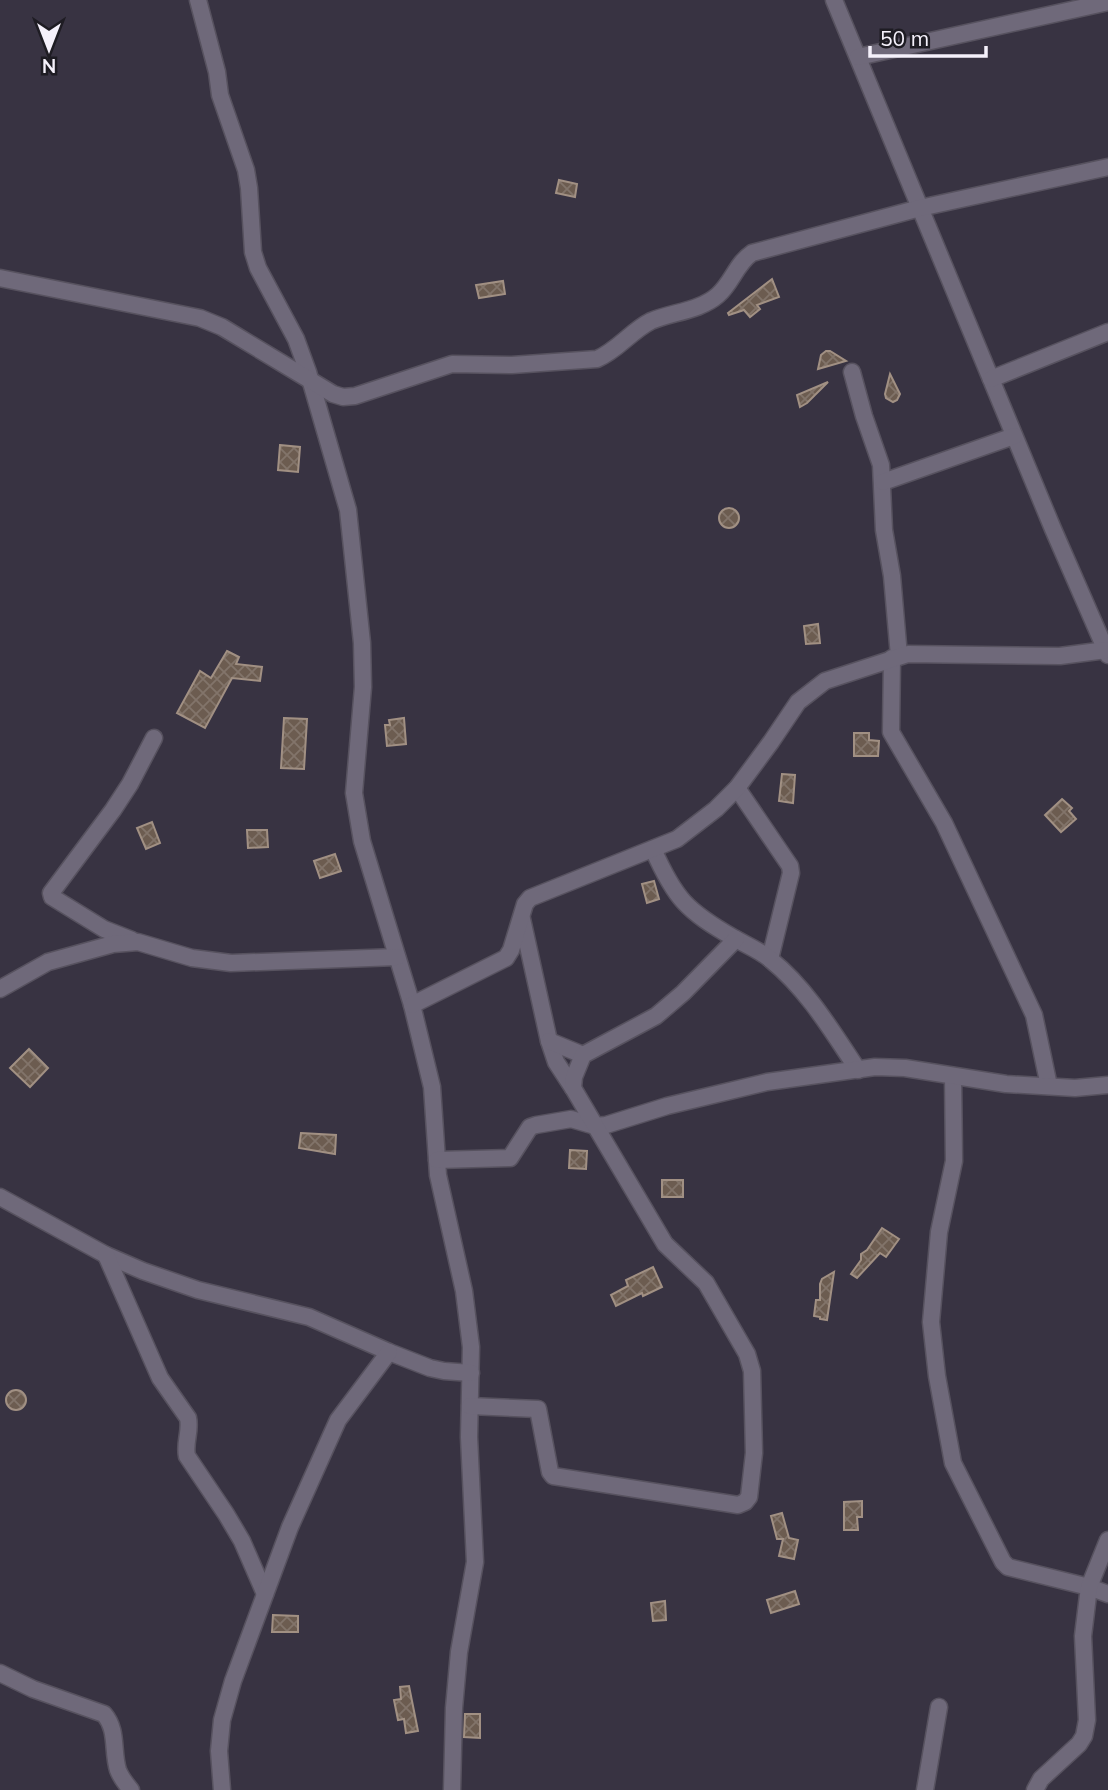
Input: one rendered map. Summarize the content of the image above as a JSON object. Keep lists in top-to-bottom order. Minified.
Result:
{"scale_bar":"50 m","north":"bottom"}
